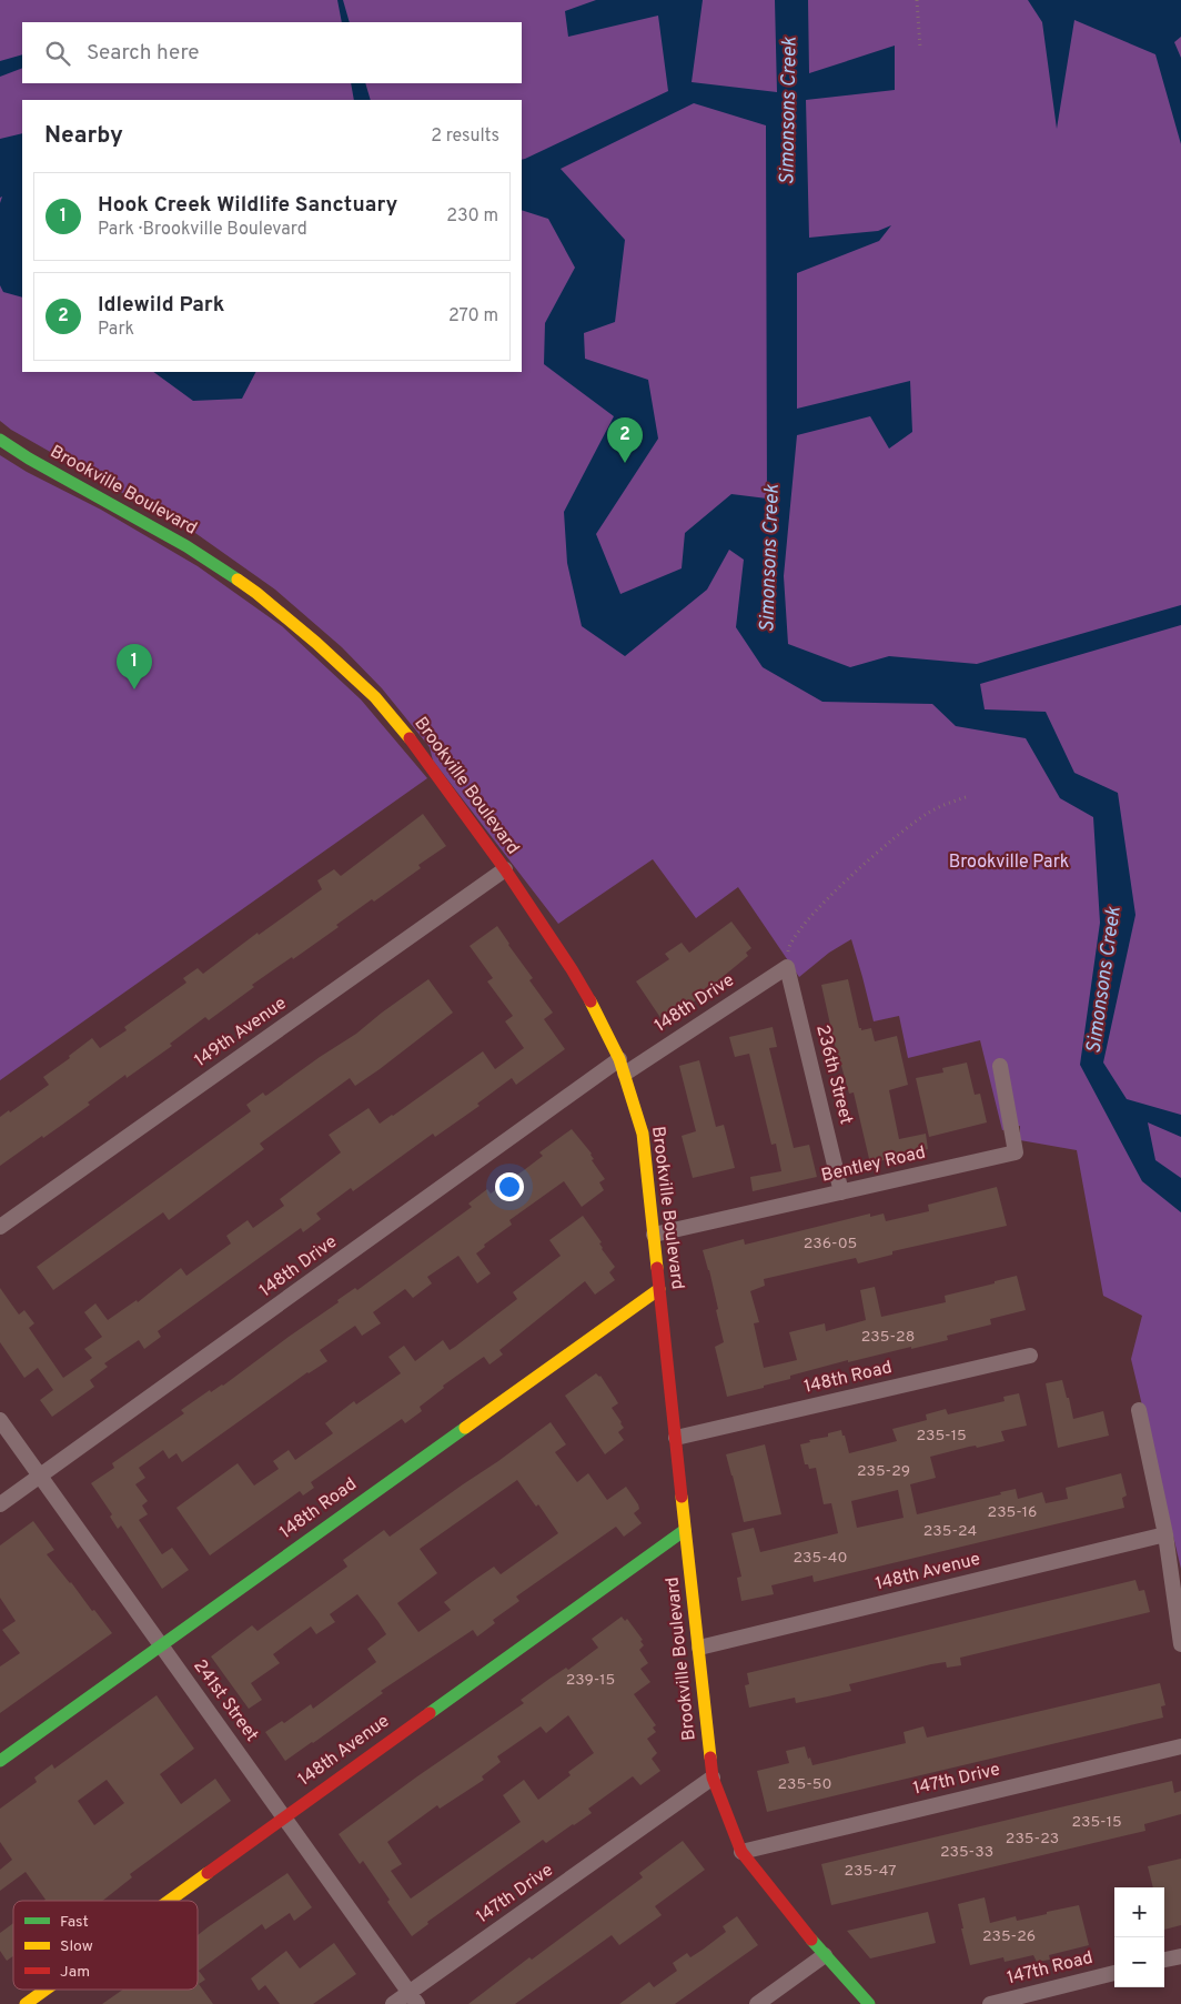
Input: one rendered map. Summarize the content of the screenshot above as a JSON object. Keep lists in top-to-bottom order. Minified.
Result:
{"streets":{"street":["Brookville Boulevard","148th Drive","149th Avenue","236th Street","Bentley Road","148th Road","148th Avenue","241st Street","147th Drive","147th Road"]},"crossings":[["Brookville Boulevard","148th Drive"],["Brookville Boulevard","149th Avenue"],["Brookville Boulevard","Bentley Road"],["Brookville Boulevard","148th Road"],["Brookville Boulevard","148th Avenue"],["Brookville Boulevard","147th Drive"],["148th Drive","236th Street"],["148th Drive","241st Street"],["236th Street","Bentley Road"],["148th Road","241st Street"],["148th Avenue","241st Street"],["241st Street","147th Drive"]],"water":["Simonsons Creek"],"parks":["Brookville Park"],"house_numbers":["236-05","235-28","235-15","235-29","235-16","235-24","235-40","239-15","235-50","235-15","235-23","235-33","235-47","235-26"],"legend":["Fast","Slow","Jam"],"page":{"search":"Search here","heading":["Nearby","2 results"],"list":[{"mark":"1","name":"Hook Creek Wildlife Sanctuary","note":"Park · Brookville Boulevard","value":"230 m"},{"mark":"2","name":"Idlewild Park","note":"Park","value":"270 m"}],"pins":["2","1"],"map_buttons":["+","−"]}}
